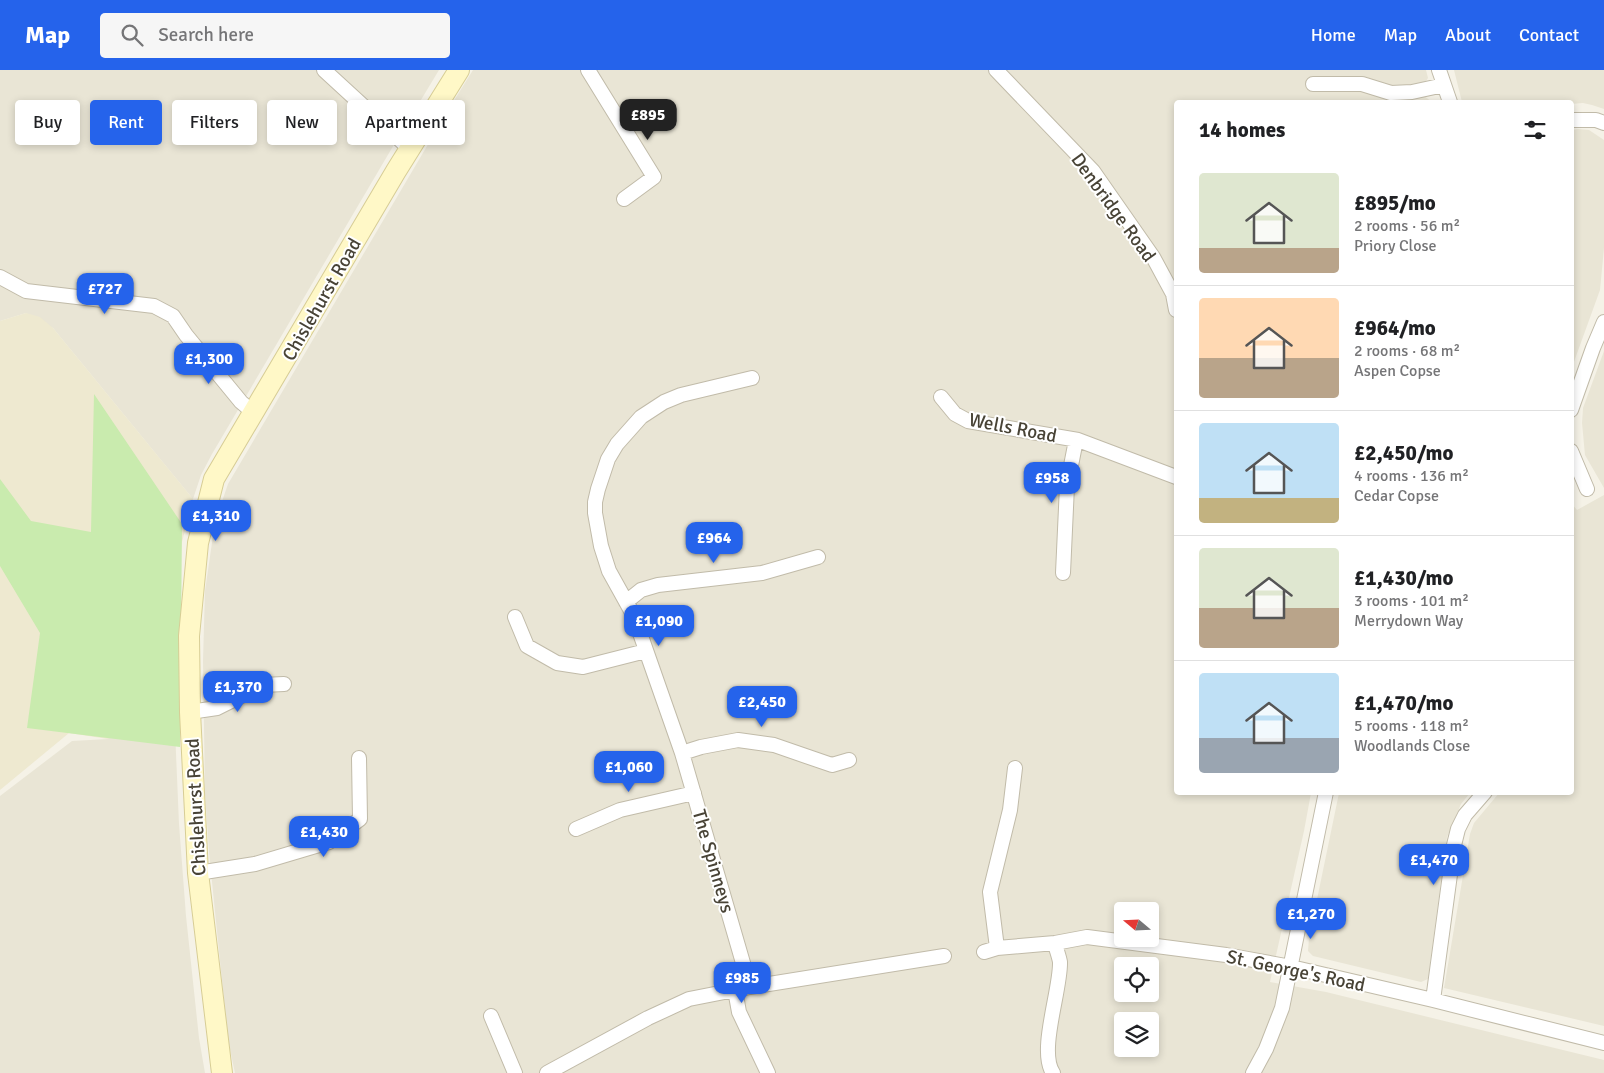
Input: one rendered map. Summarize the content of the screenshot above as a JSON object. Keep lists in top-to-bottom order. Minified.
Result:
{"streets":{"main road":["Chislehurst Road"],"street":["Denbridge Road","Wells Road","The Spinneys","St. George's Road"]},"north":"left","page":{"header":"Map","search":"Search here","nav":["Home","Map","About","Contact"],"price":["£895","£727","£1,300","£958","£1,310","£964","£1,090","£1,370","£2,450","£1,060","£1,430","£1,470","£1,270","£985"],"chip":["Buy","Rent","Filters","New","Apartment"],"heading":"14 homes","list":[{"name":"£895/mo","note":"2 rooms · 56 m² · Priory Close"},{"name":"£964/mo","note":"2 rooms · 68 m² · Aspen Copse"},{"name":"£2,450/mo","note":"4 rooms · 136 m² · Cedar Copse"},{"name":"£1,430/mo","note":"3 rooms · 101 m² · Merrydown Way"},{"name":"£1,470/mo","note":"5 rooms · 118 m² · Woodlands Close"}]}}
